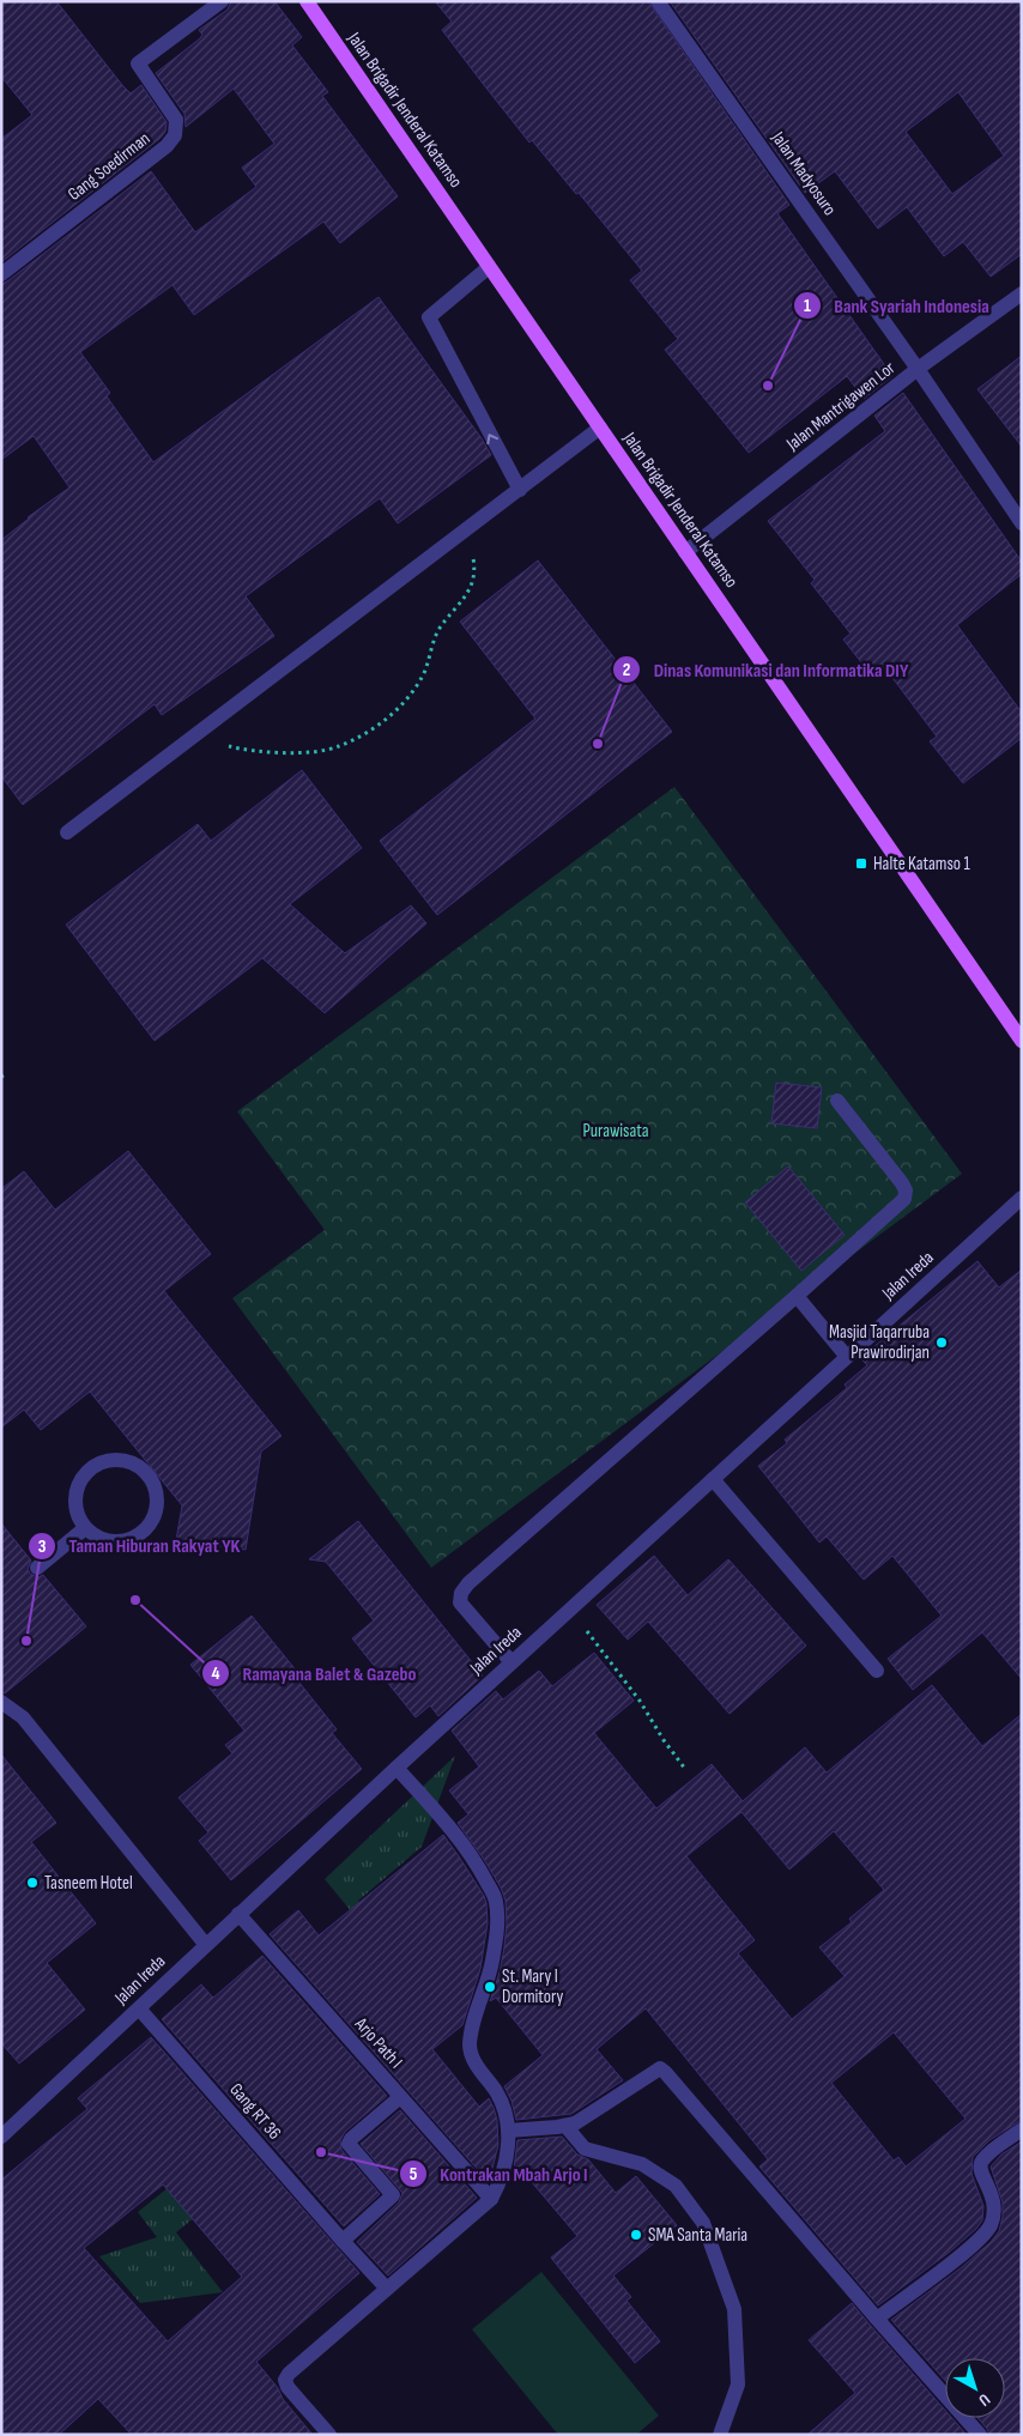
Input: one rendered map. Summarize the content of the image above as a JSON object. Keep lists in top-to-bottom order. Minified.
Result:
{"streets":{"main road":["Jalan Brigadir Jenderal Katamso"],"street":["Gang Soedirman","Jalan Madyosuro","Jalan Mantrigawen Lor","Jalan Ireda","Arjo Path I","Gang RT 36"]},"crossings":[["Jalan Brigadir Jenderal Katamso","Jalan Mantrigawen Lor"],["Jalan Madyosuro","Jalan Mantrigawen Lor"],["Jalan Ireda","Arjo Path I"],["Jalan Ireda","Gang RT 36"]],"parks":["Purawisata"],"places":{"other":["Bank Syariah Indonesia","Dinas Komunikasi dan Informatika DIY","Masjid Taqarruba Prawirodirjan","Ramayana Balet & Gazebo","Taman Hiburan Rakyat YK","Tasneem Hotel","St. Mary I Dormitory","Kontrakan Mbah Arjo I","SMA Santa Maria"],"transit":["Halte Katamso 1"]},"north":"bottom right"}
